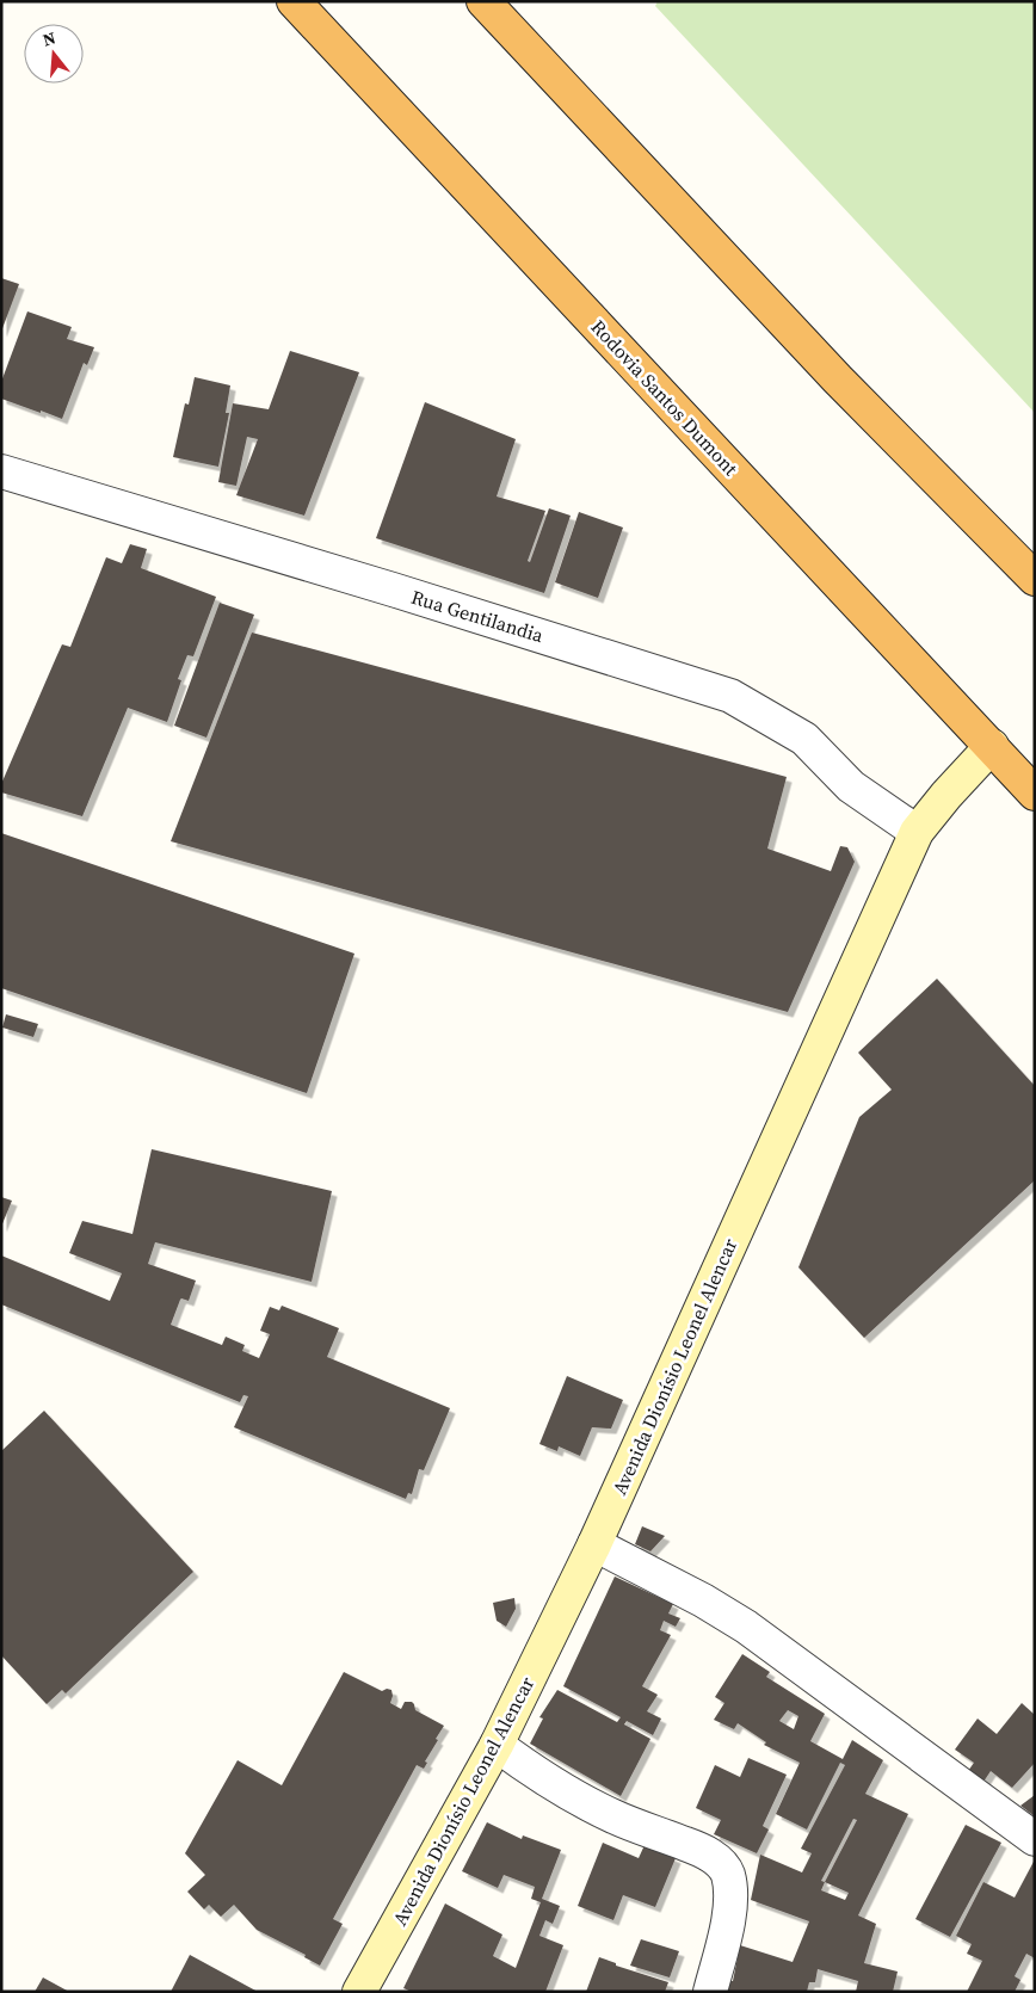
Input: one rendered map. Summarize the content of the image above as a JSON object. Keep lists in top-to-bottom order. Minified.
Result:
{"streets":{"highway":["Rodovia Santos Dumont"],"main road":["Avenida Dionísio Leonel Alencar"],"street":["Rua Gentilandia"]},"crossings":[["Rodovia Santos Dumont","Avenida Dionísio Leonel Alencar"],["Rua Gentilandia","Avenida Dionísio Leonel Alencar"]],"north":"top"}
